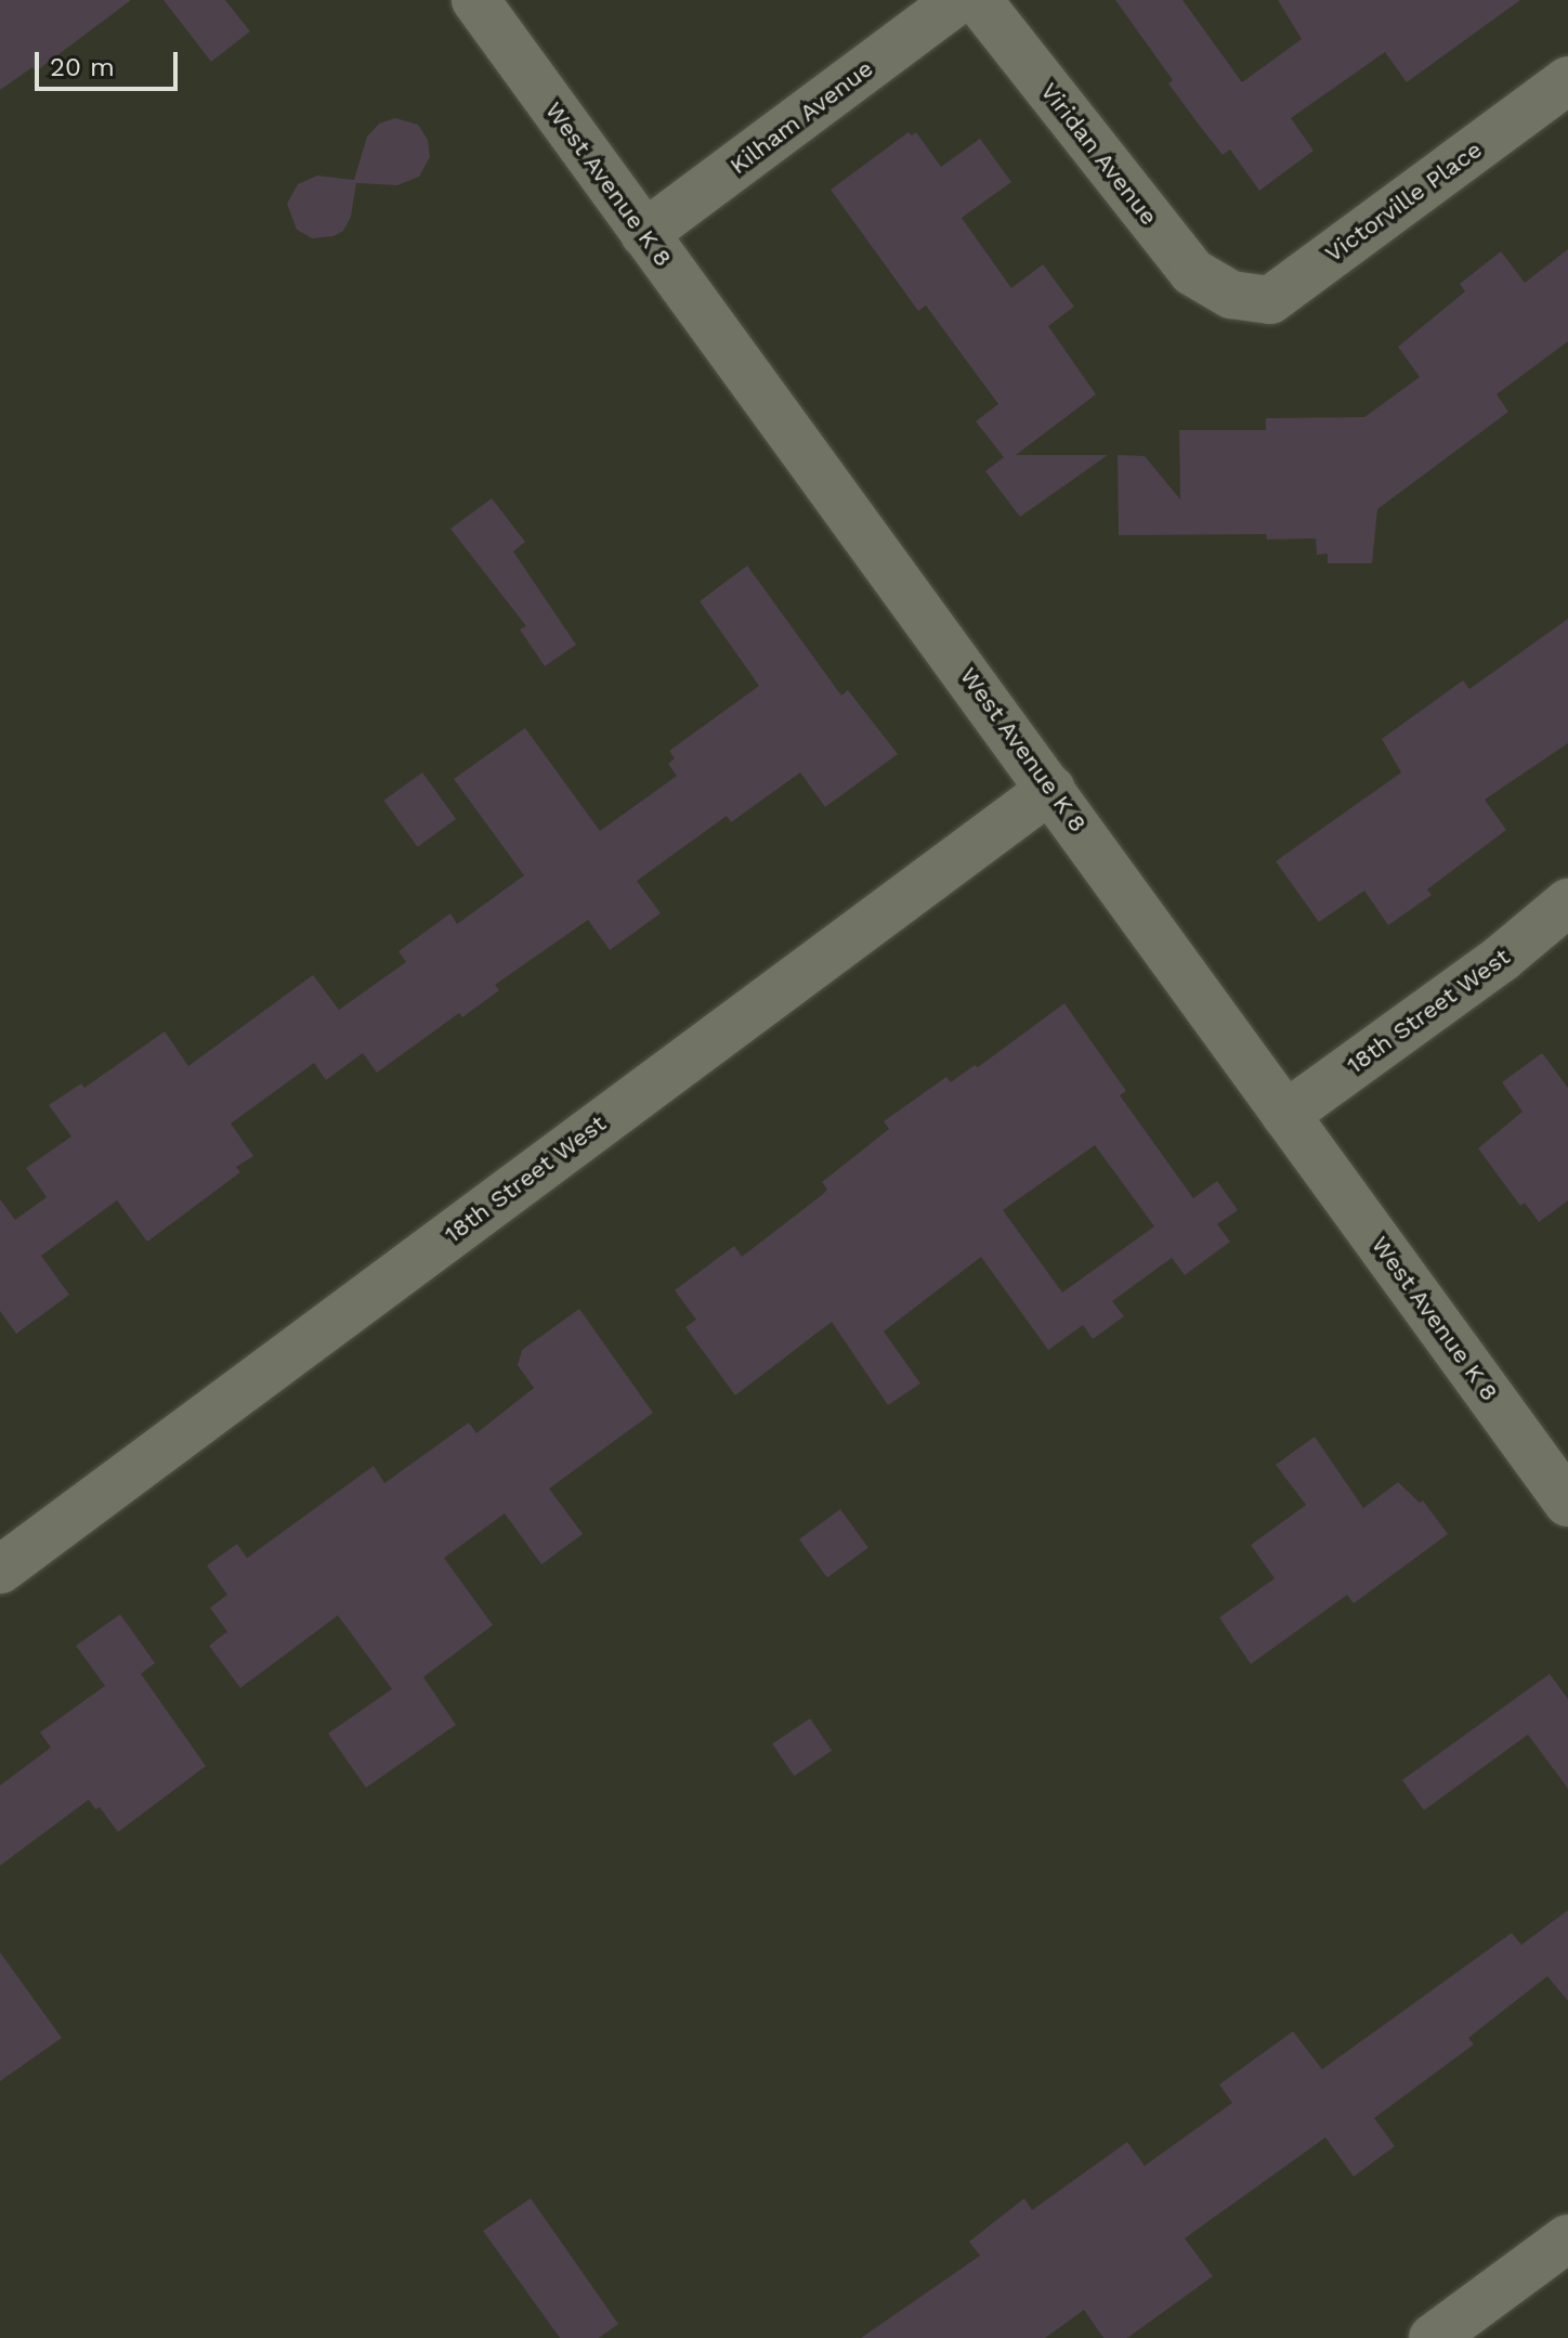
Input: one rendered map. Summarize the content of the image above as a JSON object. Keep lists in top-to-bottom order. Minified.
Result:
{"streets":{"street":["Kilham Avenue","Viridan Avenue","West Avenue K 8","Victorville Place","18th Street West"]},"crossings":[["Kilham Avenue","West Avenue K 8"],["Viridan Avenue","Victorville Place"],["West Avenue K 8","18th Street West"]],"scale_bar":"20 m"}
